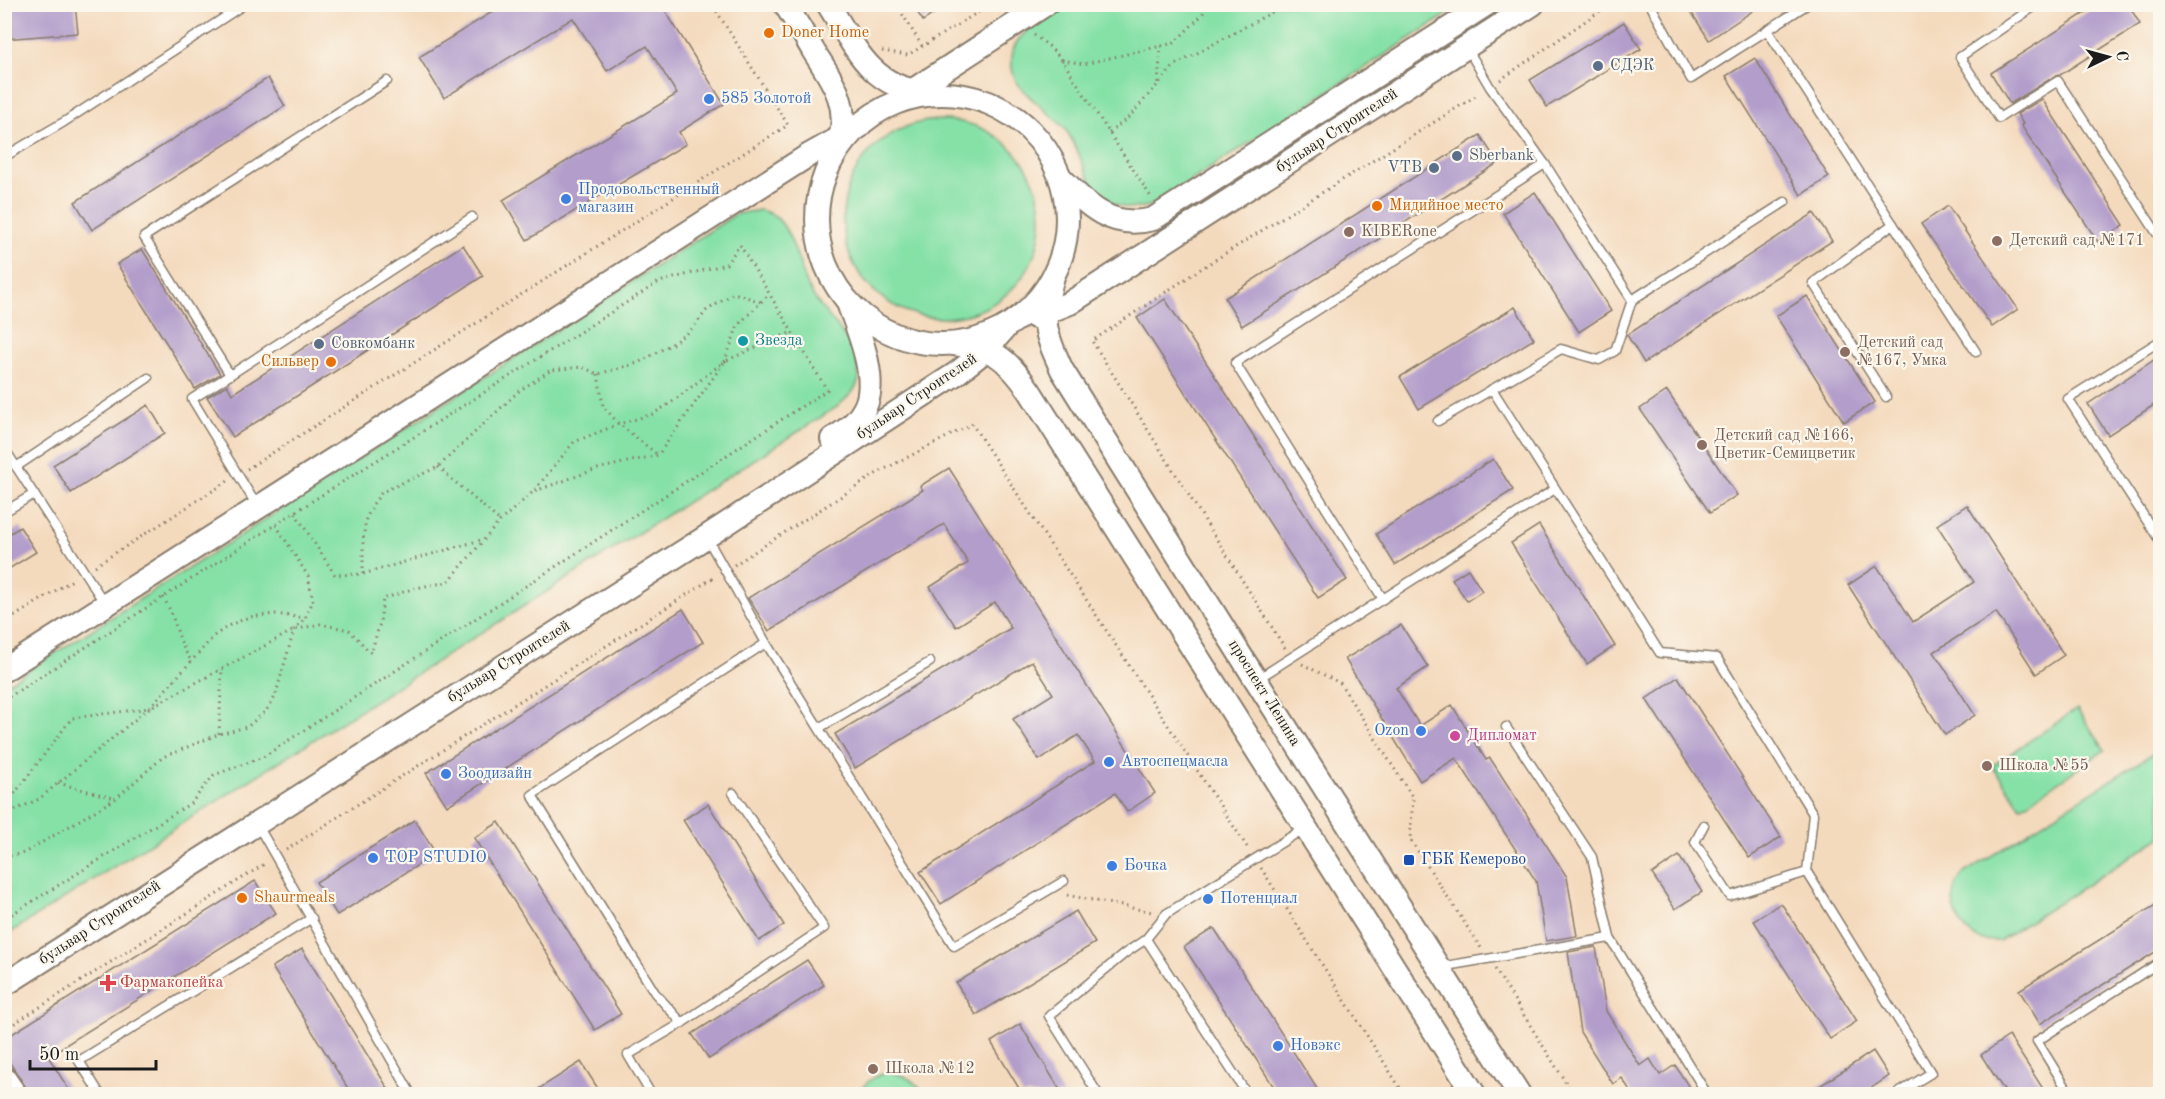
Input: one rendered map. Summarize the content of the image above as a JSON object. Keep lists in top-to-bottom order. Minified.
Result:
{"streets":{"main road":["бульвар Строителей","проспект Ленина"]},"crossings":[["бульвар Строителей","проспект Ленина"]],"places":{"other":["Doner Home","СДЭК","585 Золотой","Sberbank","VTB","Продовольственный магазин","Мидийное место","KIBERone","Детский сад №171","Звезда","Совкомбанк","Детский сад №167, Умка","Сильвер","Детский сад №166, Цветик-Семицветик","Ozon","Дипломат","Автоспецмасла","Школа №55","Зоодизайн","TOP STUDIO","Бочка","Shaurmeals","Потенциал","Новэкс","Школа №12"],"transit":["ГБК Кемерово"],"health":["Фармакопейка"]},"scale_bar":"50 m","north":"right"}
